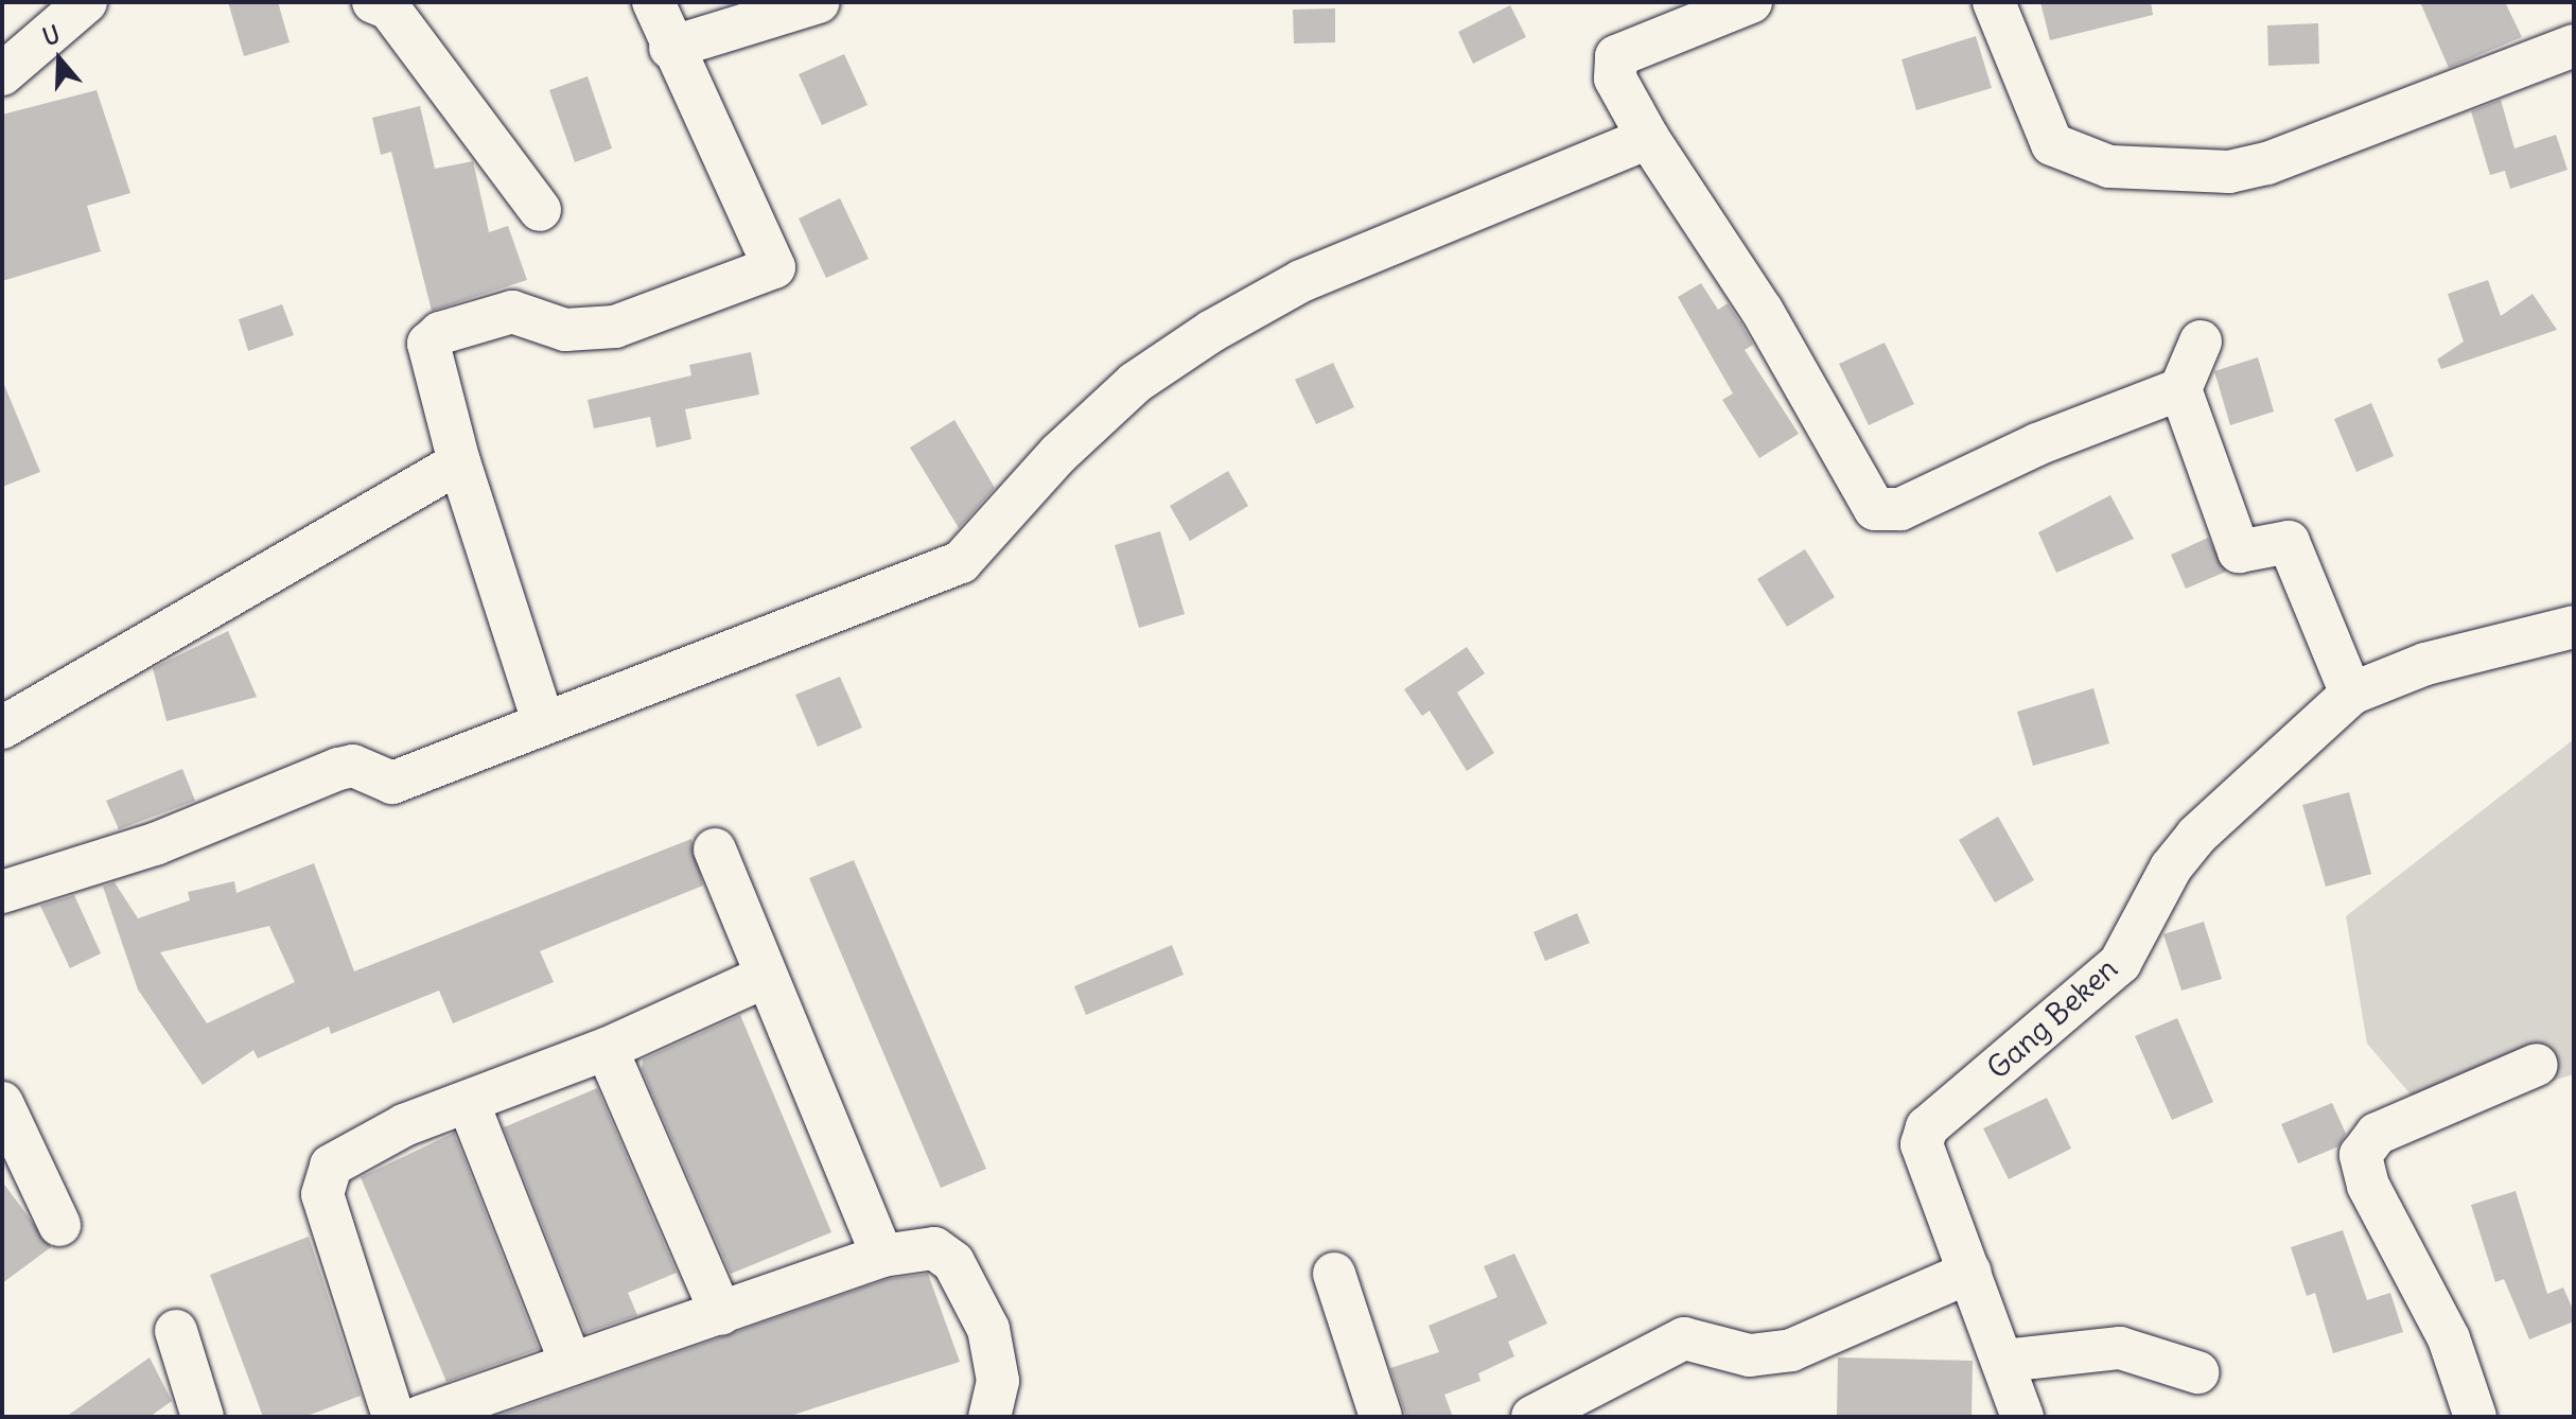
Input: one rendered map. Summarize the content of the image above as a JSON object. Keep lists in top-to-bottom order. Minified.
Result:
{"streets":{"street":["Gang Beken"]},"north":"top"}
